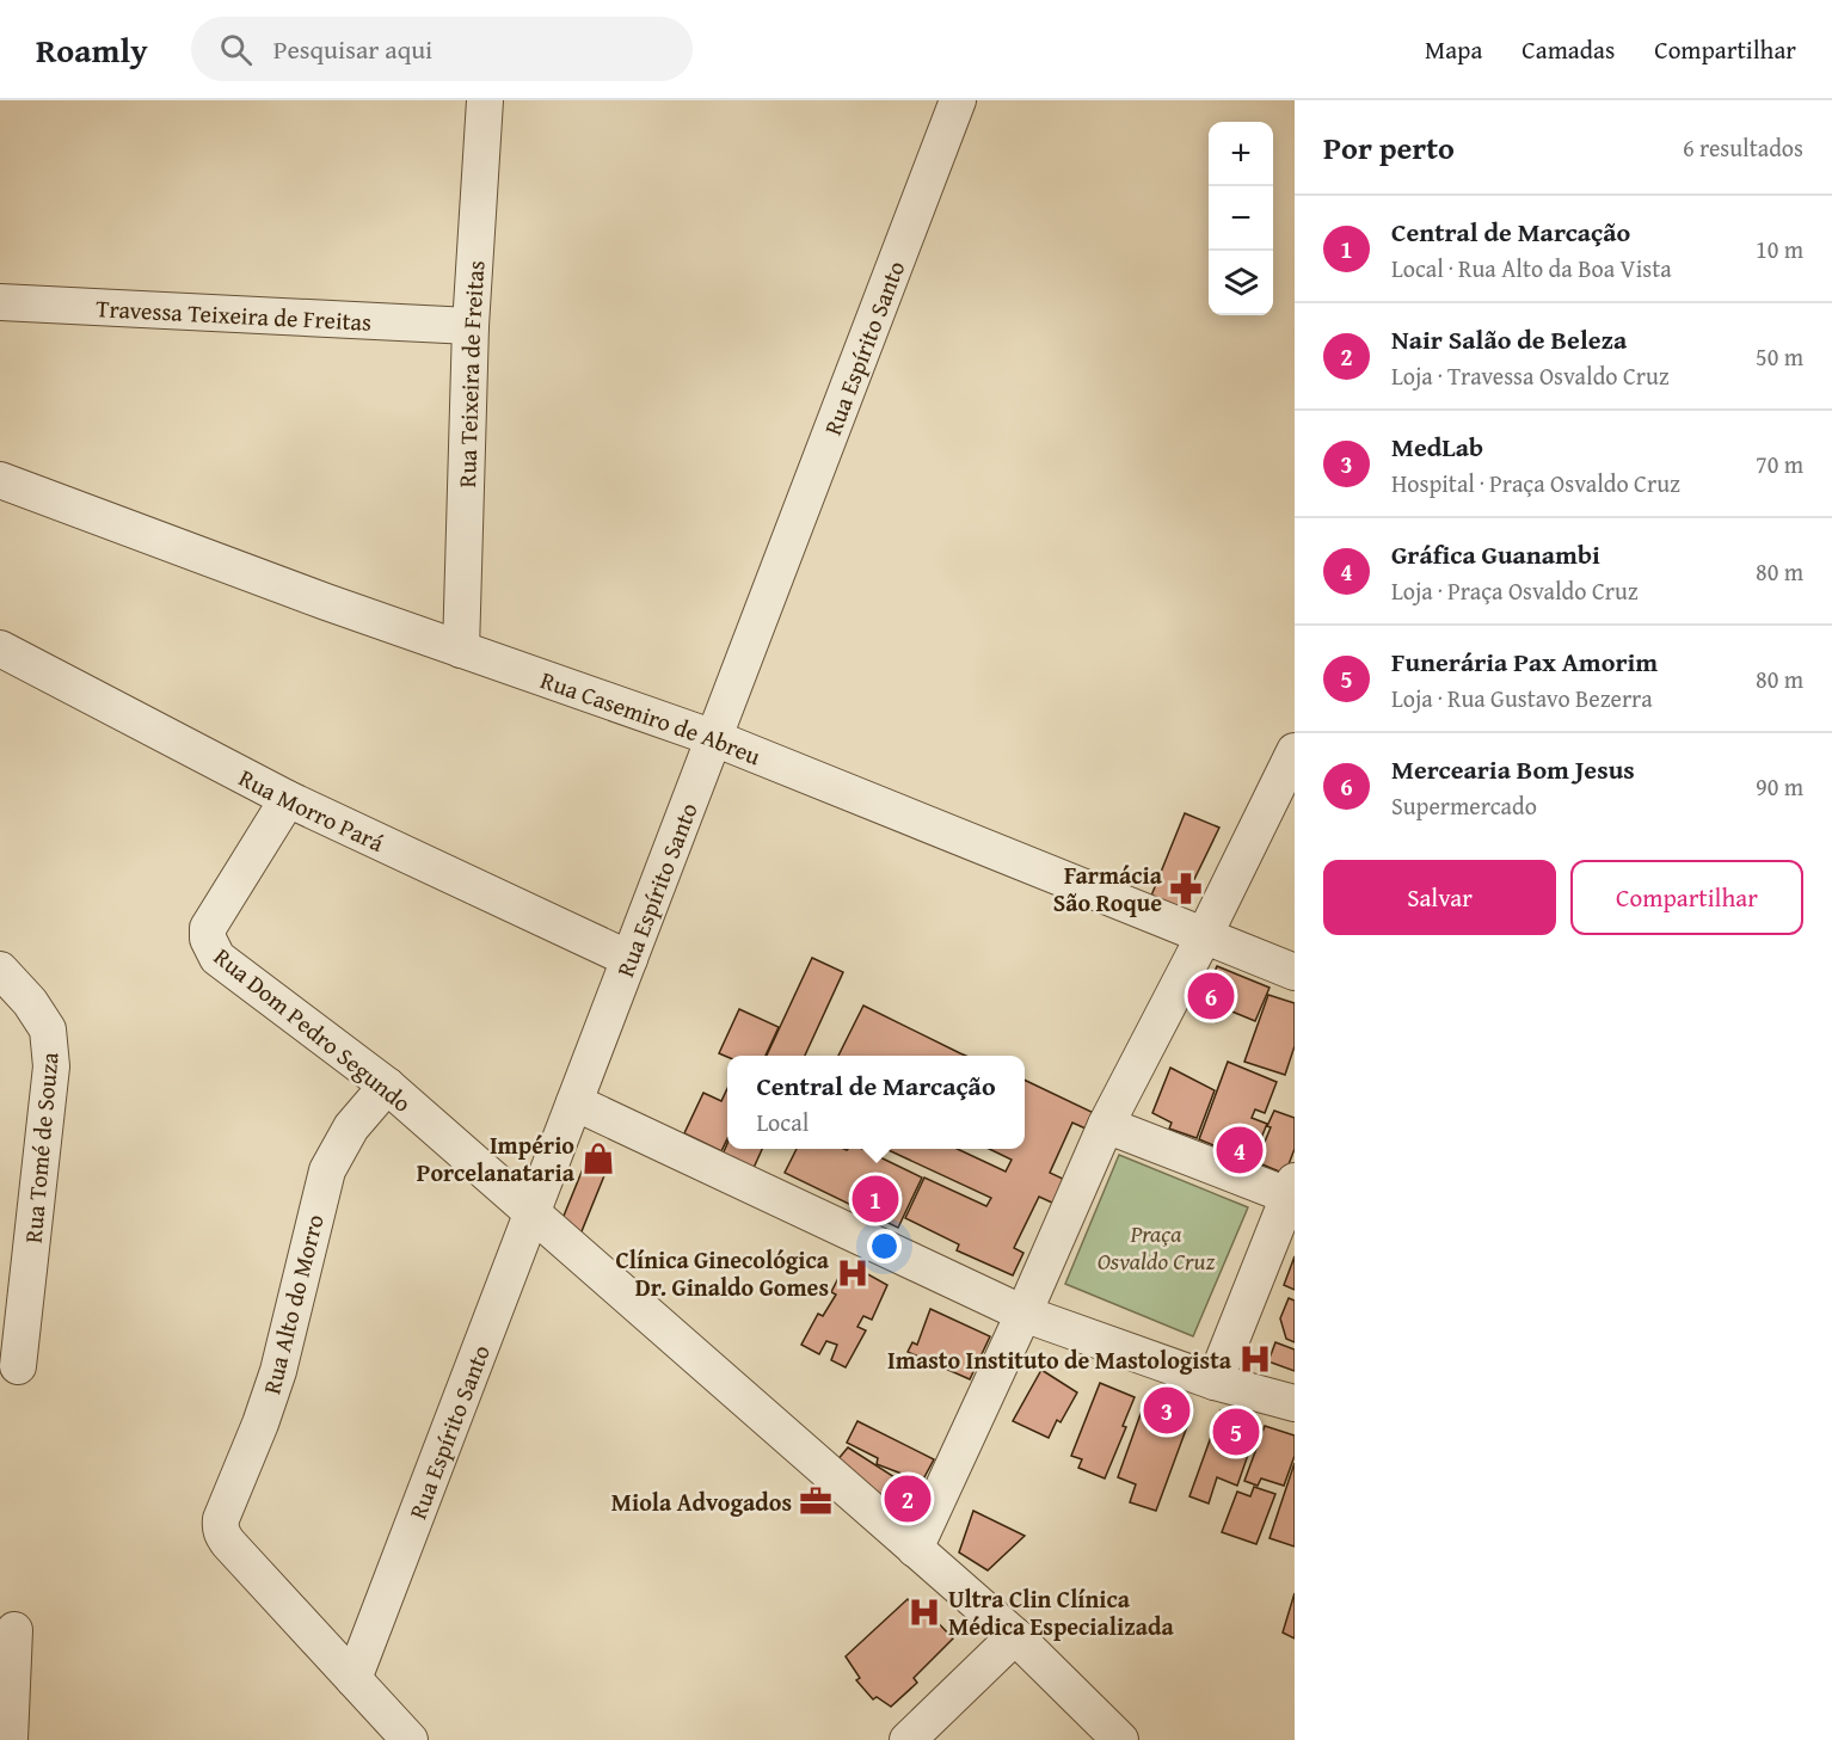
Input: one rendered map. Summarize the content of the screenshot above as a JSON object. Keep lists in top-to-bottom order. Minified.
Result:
{"streets":{"street":["Travessa Teixeira de Freitas","Rua Espírito Santo","Rua Teixeira de Freitas","Rua Casemiro de Abreu","Rua Morro Pará","Rua Dom Pedro Segundo","Rua Tomé de Souza","Rua Alto do Morro"]},"crossings":[["Travessa Teixeira de Freitas","Rua Teixeira de Freitas"],["Rua Espírito Santo","Rua Casemiro de Abreu"],["Rua Espírito Santo","Rua Morro Pará"],["Rua Espírito Santo","Rua Dom Pedro Segundo"],["Rua Espírito Santo","Rua Alto do Morro"],["Rua Teixeira de Freitas","Rua Casemiro de Abreu"],["Rua Morro Pará","Rua Dom Pedro Segundo"],["Rua Dom Pedro Segundo","Rua Alto do Morro"]],"parks":["Praça Osvaldo Cruz"],"places":{"pharmacy":["Farmácia São Roque"],"shop":["Império Porcelanataria"],"hospital":["Clínica Ginecológica Dr. Ginaldo Gomes","Imasto Instituto de Mastologista","Ultra Clin Clínica Médica Especializada"],"office":["Miola Advogados"]},"page":{"header":"Roamly","search":"Pesquisar aqui","nav":["Mapa","Camadas","Compartilhar"],"heading":["Por perto","6 resultados"],"map_buttons":["+","−"],"list":[{"mark":"1","name":"Central de Marcação","note":"Local · Rua Alto da Boa Vista","value":"10 m"},{"mark":"2","name":"Nair Salão de Beleza","note":"Loja · Travessa Osvaldo Cruz","value":"50 m"},{"mark":"3","name":"MedLab","note":"Hospital · Praça Osvaldo Cruz","value":"70 m"},{"mark":"4","name":"Gráfica Guanambi","note":"Loja · Praça Osvaldo Cruz","value":"80 m"},{"mark":"5","name":"Funerária Pax Amorim","note":"Loja · Rua Gustavo Bezerra","value":"80 m"},{"mark":"6","name":"Mercearia Bom Jesus","note":"Supermercado","value":"90 m"}],"buttons":["Salvar","Compartilhar"],"pins":["6","4","1","3","5","2"],"popup":["Central de Marcação","Local"]}}
